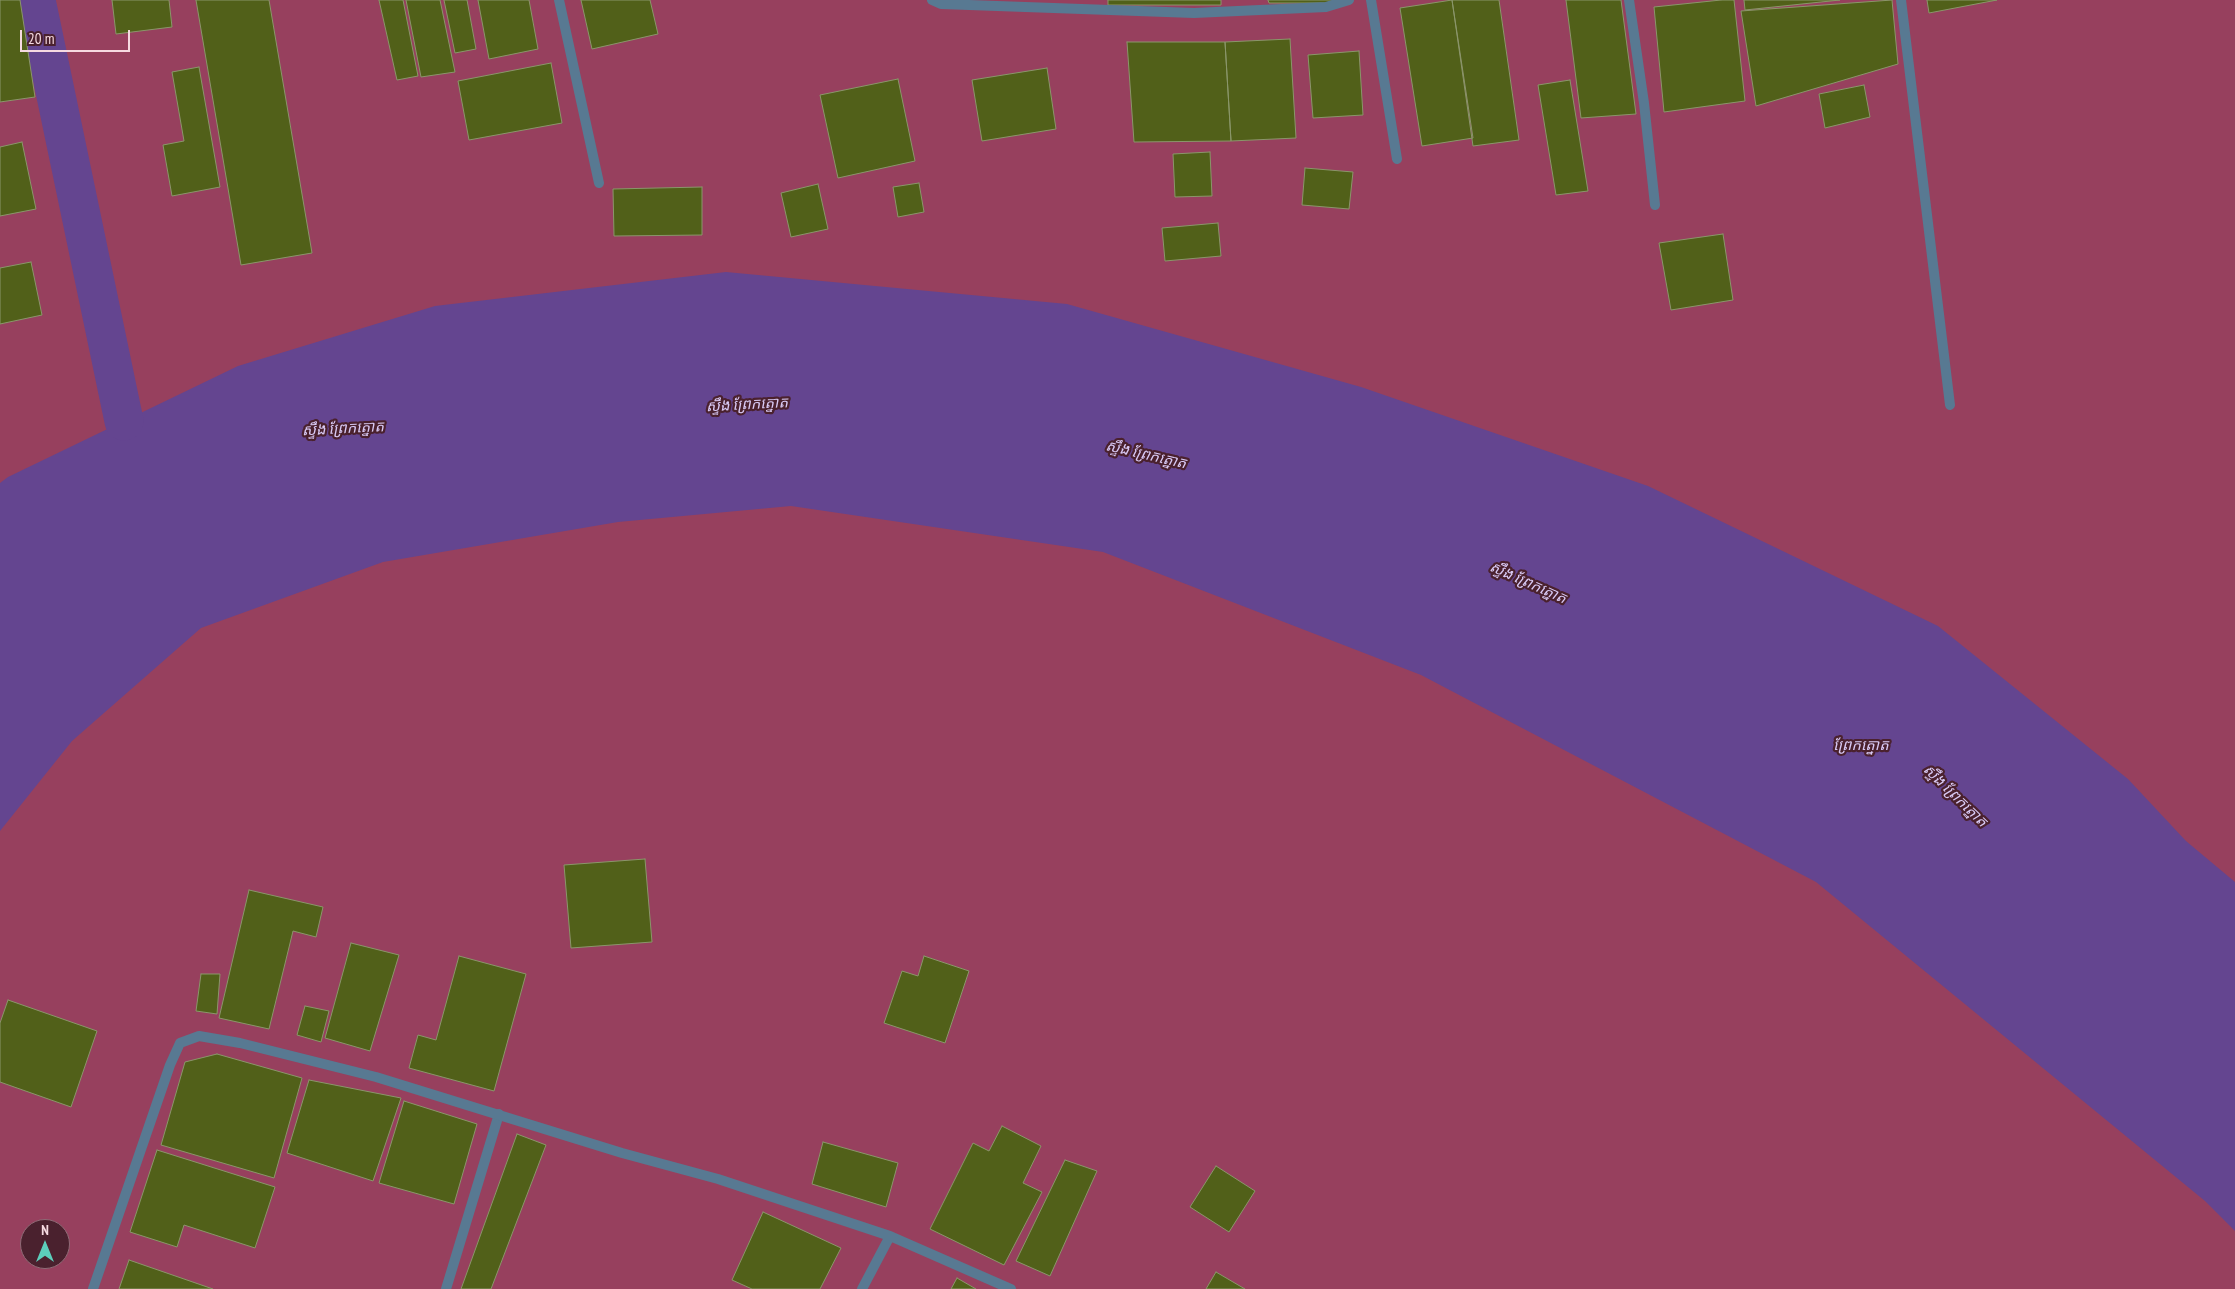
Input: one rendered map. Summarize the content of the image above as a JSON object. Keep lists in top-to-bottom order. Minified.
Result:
{"water":["ស្ទឹង ព្រែកត្នោត","ព្រែកត្នោត"],"scale_bar":"20 m","north":"top"}
